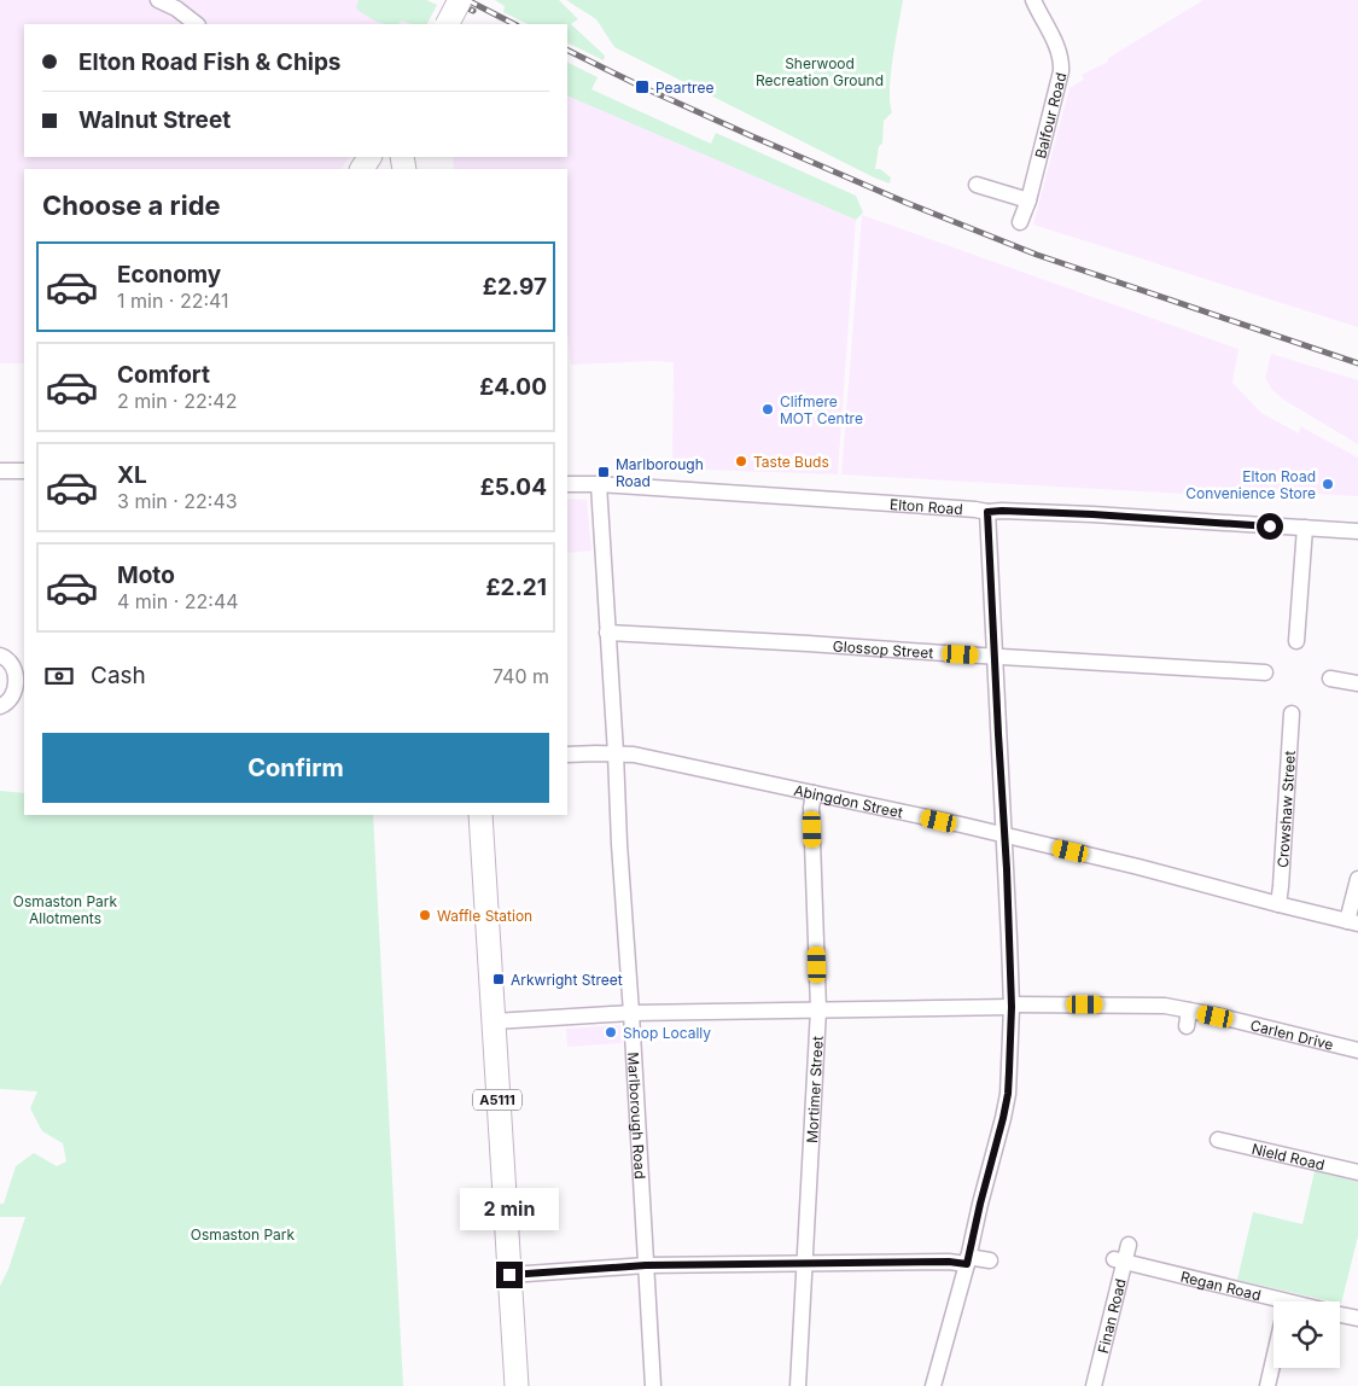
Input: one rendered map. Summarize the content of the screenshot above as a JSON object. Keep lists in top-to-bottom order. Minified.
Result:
{"streets":{"highway":["A5111"],"street":["Balfour Road","Elton Road","Glossop Street","Abingdon Street","Crowshaw Street","Carlen Drive","Mortimer Street","Marlborough Road","Nield Road","Regan Road","Finan Road"]},"crossings":[["Elton Road","Marlborough Road"],["Glossop Street","Marlborough Road"],["Abingdon Street","Crowshaw Street"],["Abingdon Street","Mortimer Street"],["Abingdon Street","Marlborough Road"],["Regan Road","Finan Road"]],"parks":["Sherwood Recreation Ground","Osmaston Park Allotments","Osmaston Park"],"places":{"transit":["Peartree","Marlborough Road","Arkwright Street"],"other":["Clifmere MOT Centre","Taste Buds","Elton Road Convenience Store","Waffle Station","Shop Locally"]},"page":{"banner":["Elton Road Fish & Chips","Walnut Street"],"heading":"Choose a ride","list":[{"name":"Economy","note":"1 min · 22:41","value":"£2.97"},{"name":"Comfort","note":"2 min · 22:42","value":"£4.00"},{"name":"XL","note":"3 min · 22:43","value":"£5.04"},{"name":"Moto","note":"4 min · 22:44","value":"£2.21"}],"pay":["Cash","740 m"],"buttons":"Confirm","bubble":"2 min"}}
